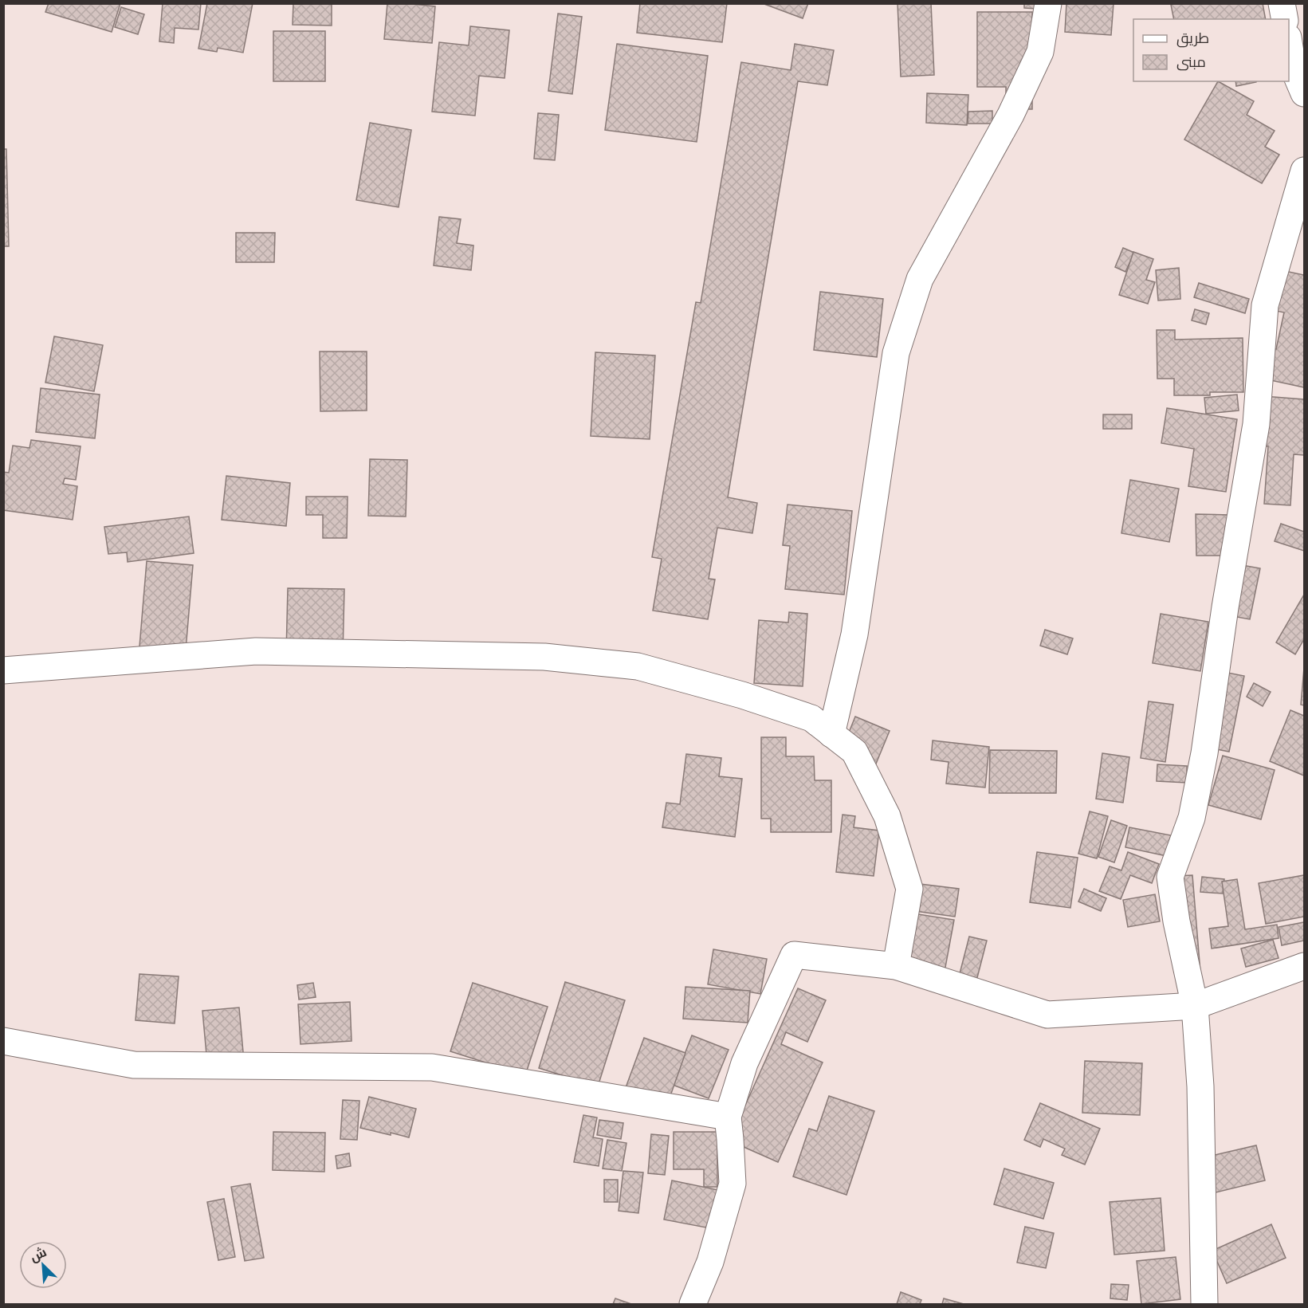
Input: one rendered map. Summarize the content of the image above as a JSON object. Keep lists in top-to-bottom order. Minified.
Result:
{"legend":["طريق","مبنى"],"north":"top left"}
